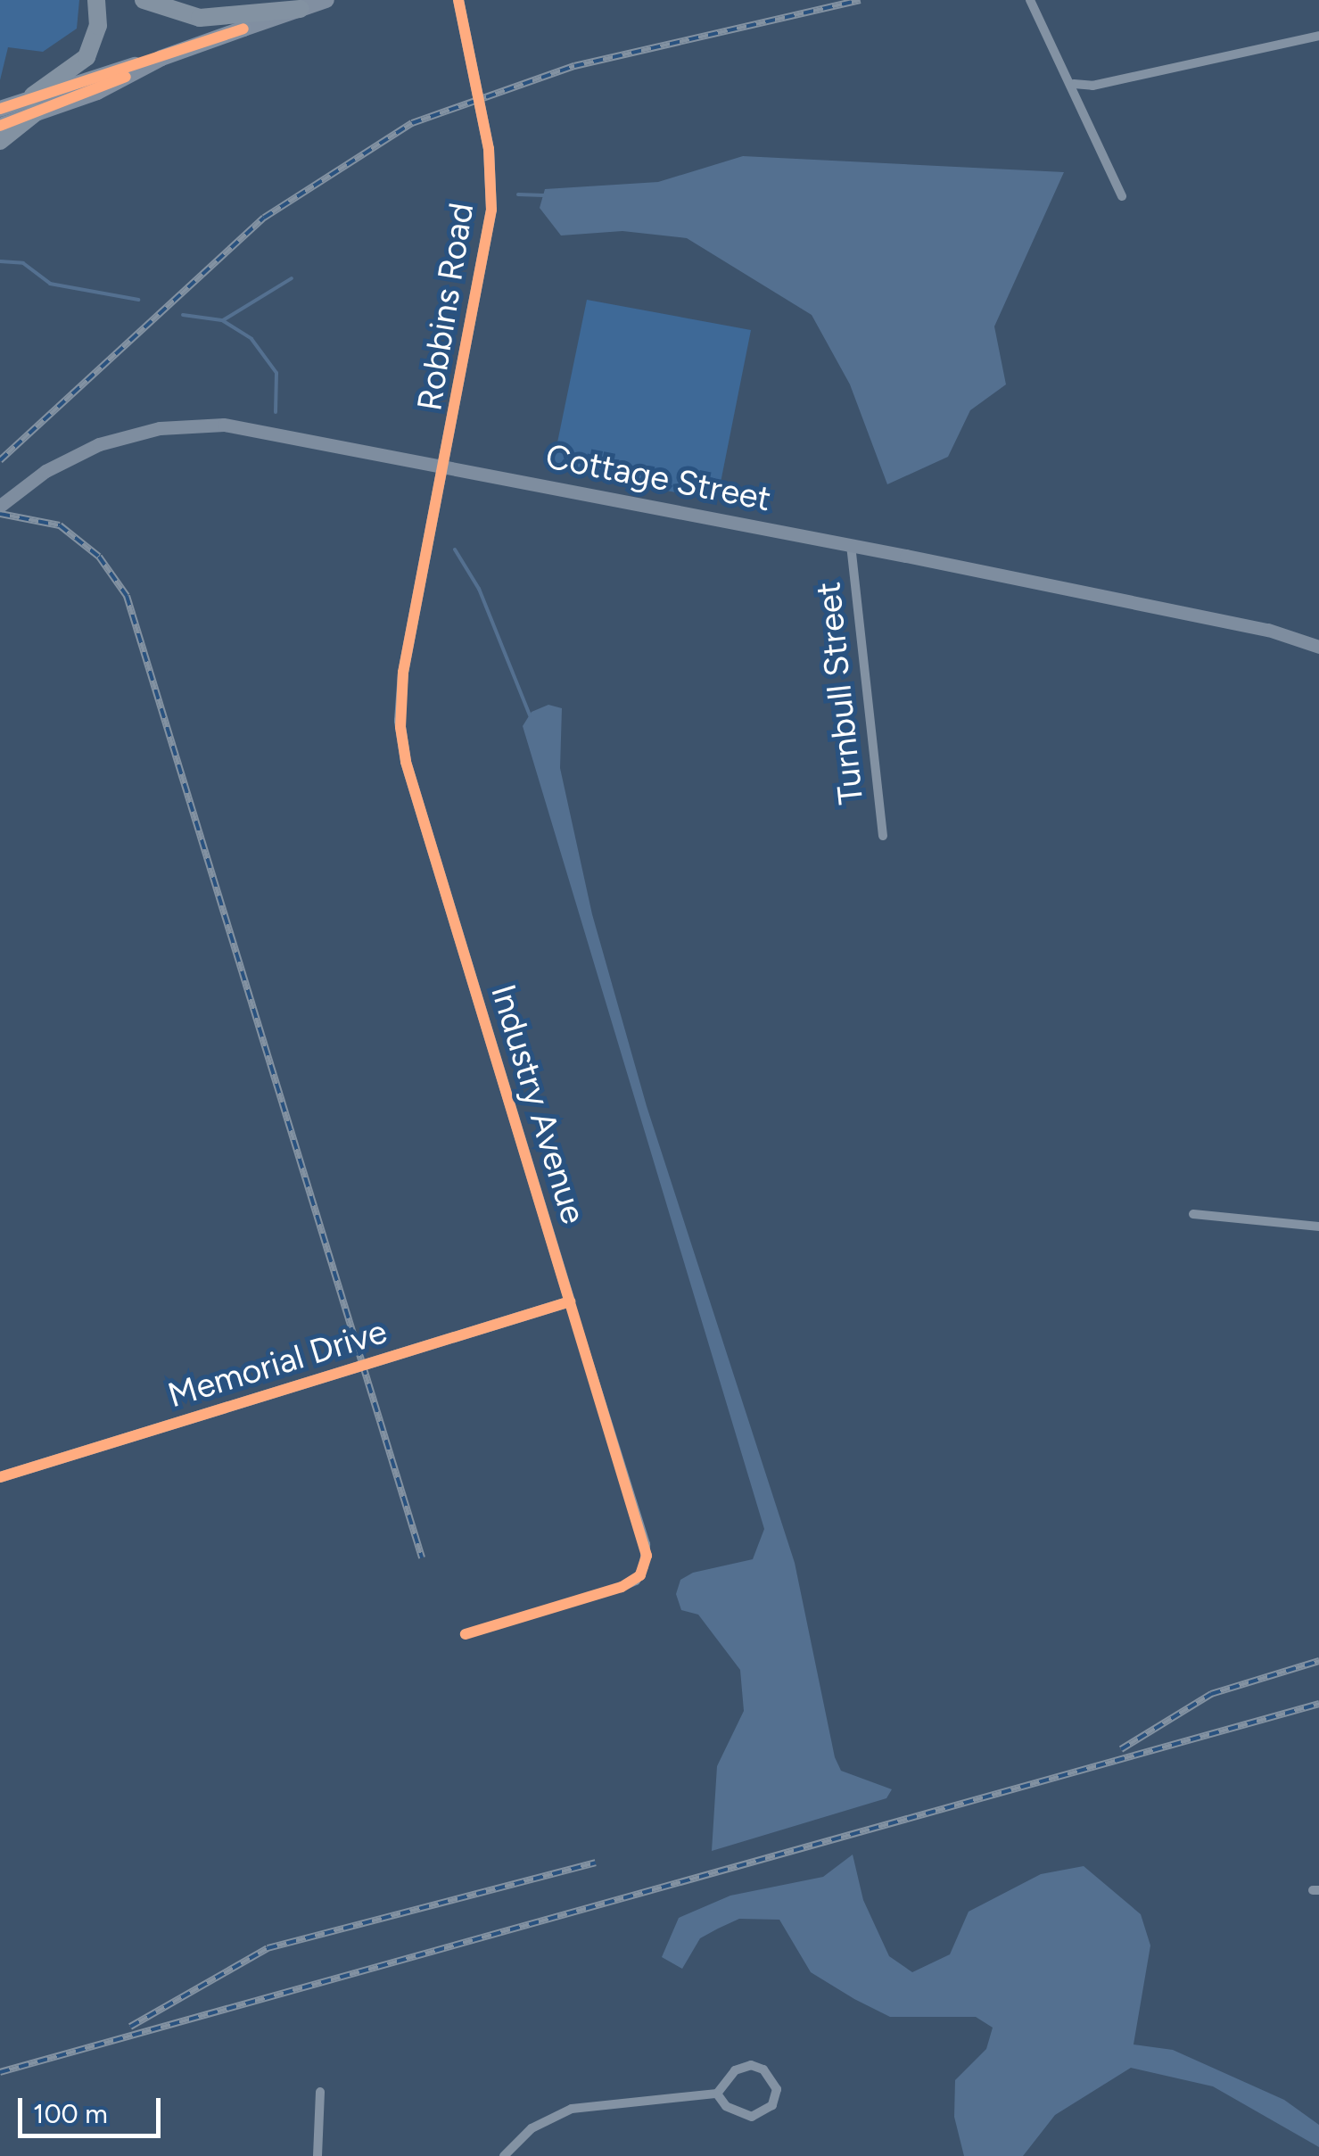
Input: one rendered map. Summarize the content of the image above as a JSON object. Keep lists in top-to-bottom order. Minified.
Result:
{"streets":{"main road":["Cottage Street"],"street":["Robbins Road","Turnbull Street","Industry Avenue","Memorial Drive"]},"crossings":[["Robbins Road","Cottage Street"],["Robbins Road","Industry Avenue"],["Cottage Street","Turnbull Street"],["Cottage Street","Industry Avenue"],["Industry Avenue","Memorial Drive"]],"scale_bar":"100 m"}
